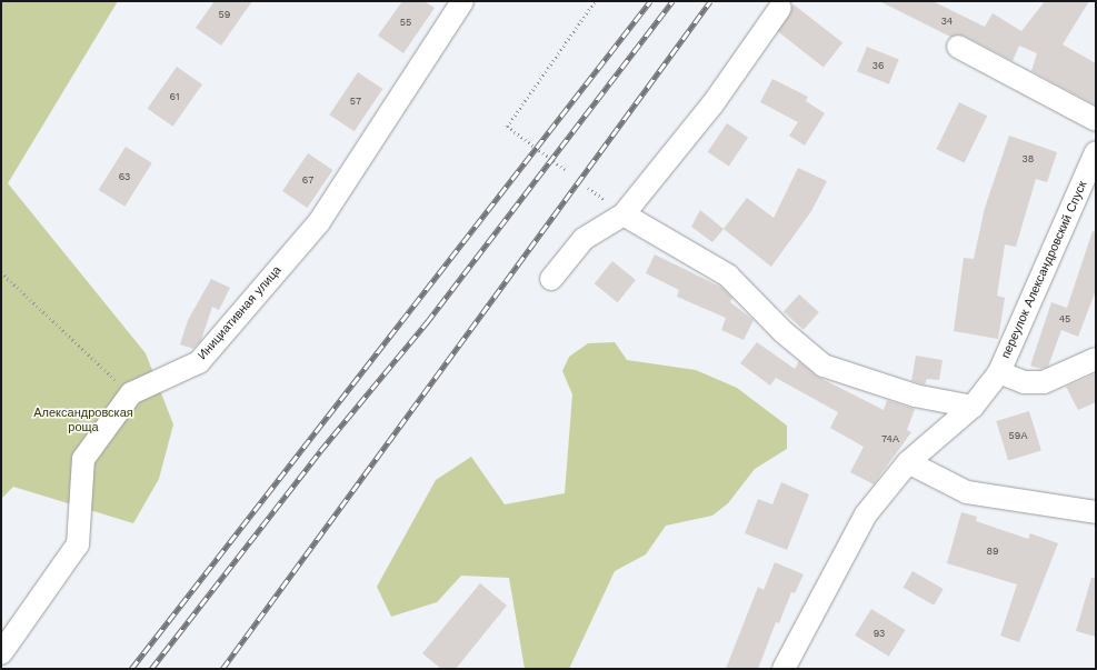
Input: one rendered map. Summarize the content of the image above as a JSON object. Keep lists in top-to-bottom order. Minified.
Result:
{"streets":{"street":["переулок Александровский Спуск","Инициативная улица"]},"parks":["Александровская роща"],"house_numbers":["59","34","55","36","61","57","38","63","67","45","59А","74А","89","93"]}
